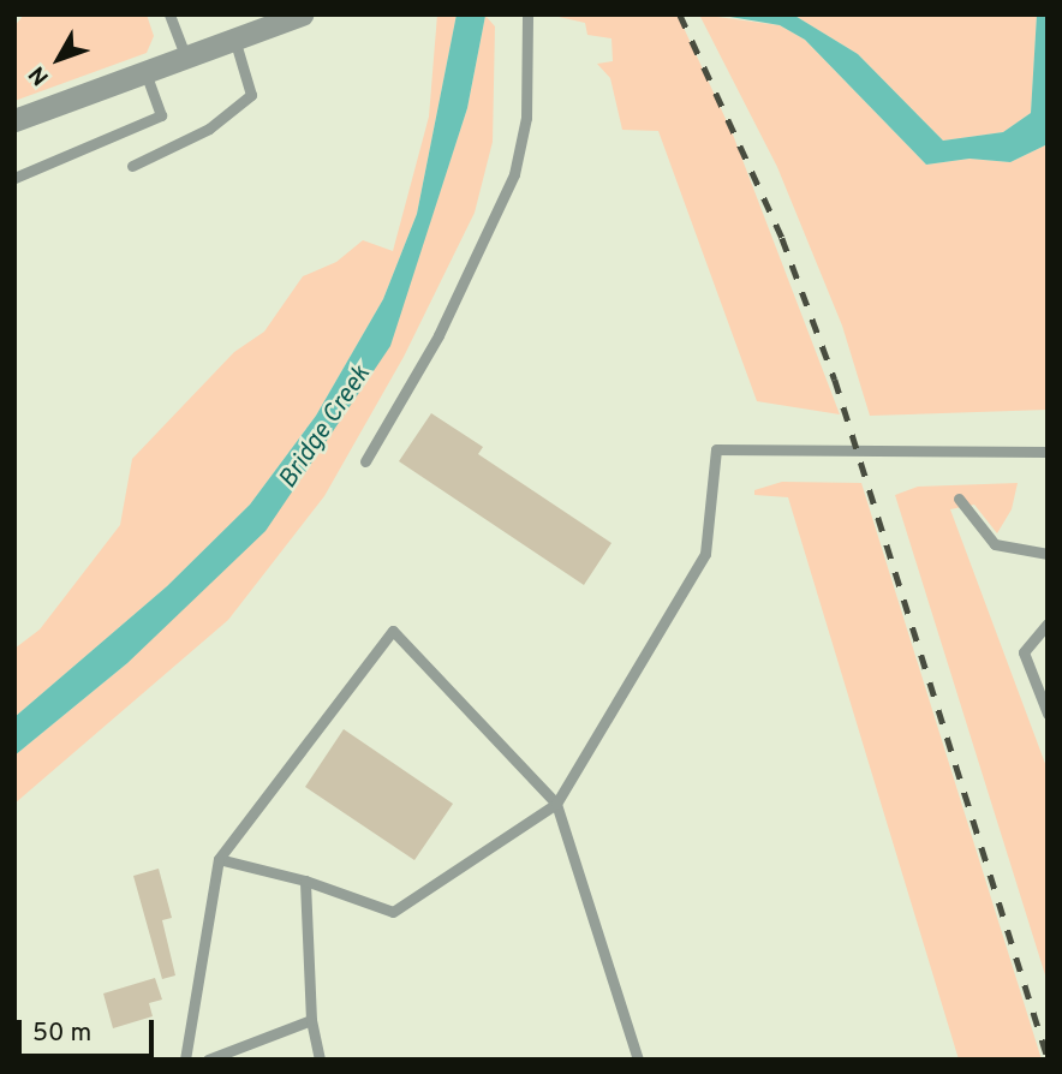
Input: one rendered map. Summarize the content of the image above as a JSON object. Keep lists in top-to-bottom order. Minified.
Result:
{"water":["Bridge Creek"],"scale_bar":"50 m","north":"bottom left"}
